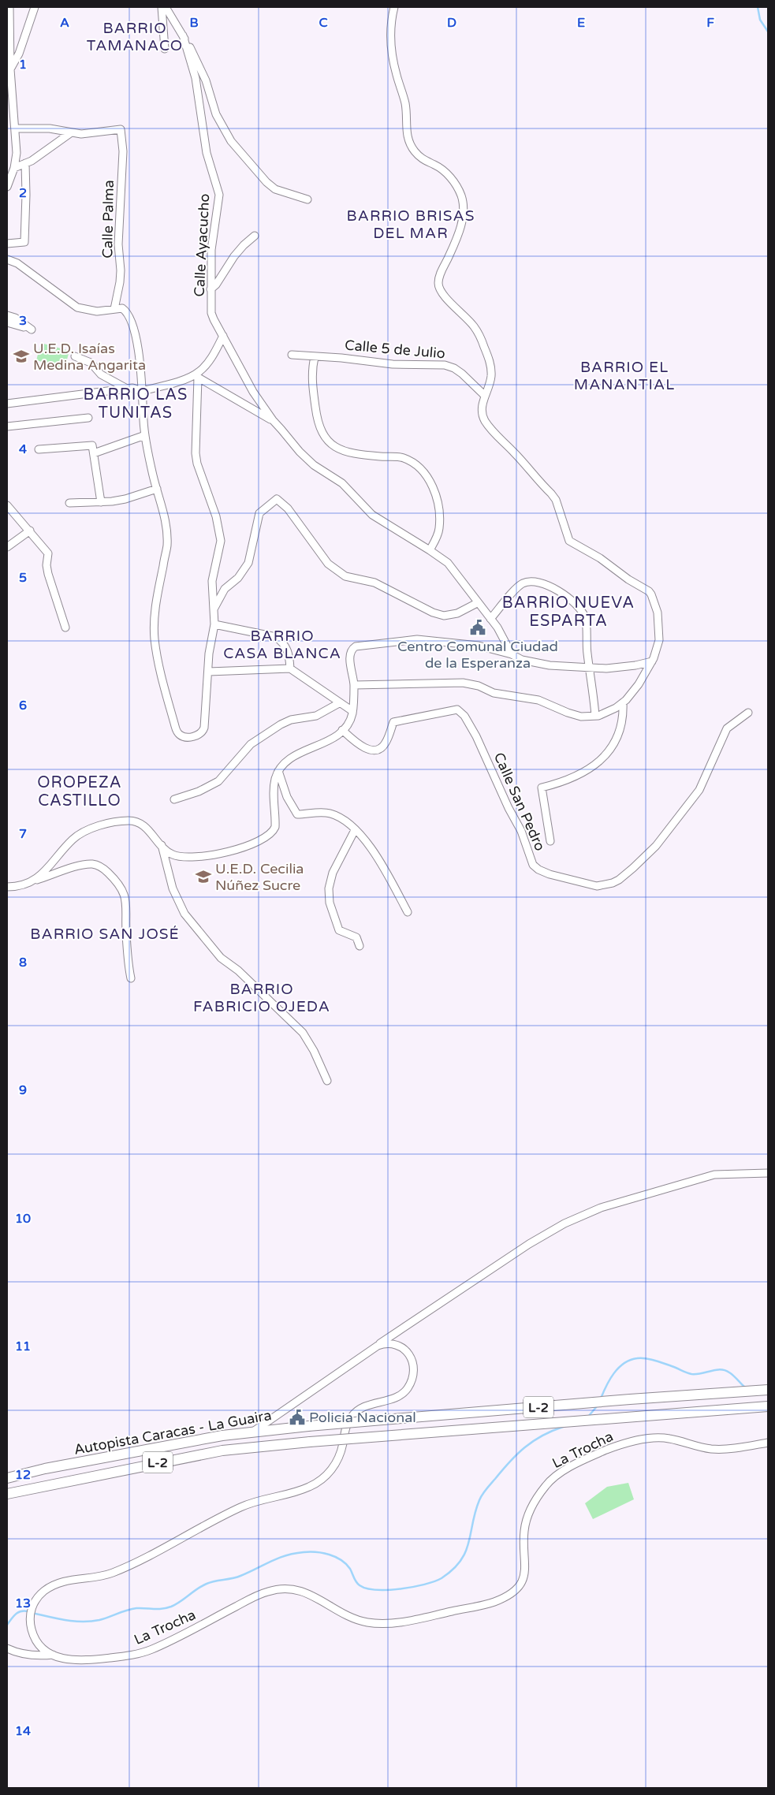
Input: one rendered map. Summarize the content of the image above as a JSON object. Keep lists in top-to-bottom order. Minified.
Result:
{"streets":{"highway":["L-2","Autopista Caracas - La Guaira"],"street":["Calle Palma","Calle Ayacucho","Calle 5 de Julio","Calle San Pedro","La Trocha"]},"crossings":[["Autopista Caracas - La Guaira","La Trocha"]],"districts":["BARRIO TAMANACO","BARRIO BRISAS DEL MAR","BARRIO EL MANANTIAL","BARRIO LAS TUNITAS","BARRIO NUEVA ESPARTA","BARRIO CASA BLANCA","OROPEZA CASTILLO","BARRIO SAN JOSÉ","BARRIO FABRICIO OJEDA"],"places":{"school or university":["U.E.D. Isaías Medina Angarita","U.E.D. Cecilia Núñez Sucre"],"public building":["Centro Comunal Ciudad de la Esperanza","Policia Nacional"]},"grid":{"columns":["A","B","C","D","E","F"],"rows":["1","2","3","4","5","6","7","8","9","10","11","12","13","14"]}}
